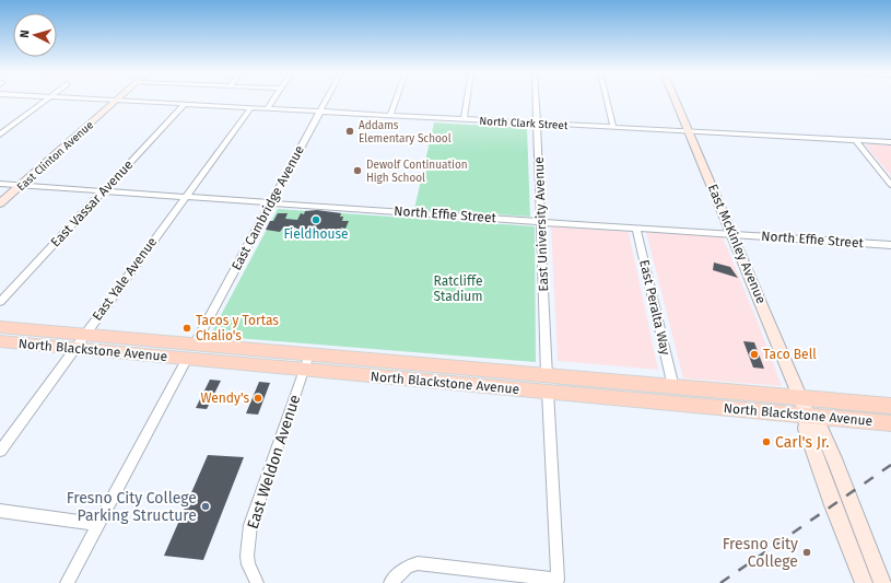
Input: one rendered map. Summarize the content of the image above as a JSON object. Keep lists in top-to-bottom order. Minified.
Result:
{"streets":{"main road":["East Clinton Avenue","East McKinley Avenue","North Blackstone Avenue"],"street":["North Clark Street","East Vassar Avenue","East Cambridge Avenue","North Effie Street","East University Avenue","East Yale Avenue","East Peralta Way","East Weldon Avenue"]},"crossings":[["North Clark Street","East Clinton Avenue"],["North Clark Street","East Vassar Avenue"],["North Clark Street","East Cambridge Avenue"],["North Clark Street","East University Avenue"],["North Clark Street","East McKinley Avenue"],["North Clark Street","East Yale Avenue"],["East Clinton Avenue","North Effie Street"],["East Vassar Avenue","North Effie Street"],["East Cambridge Avenue","North Effie Street"],["East Cambridge Avenue","North Blackstone Avenue"],["North Effie Street","East University Avenue"],["North Effie Street","East McKinley Avenue"],["North Effie Street","East Yale Avenue"],["North Effie Street","East Peralta Way"],["East University Avenue","North Blackstone Avenue"],["East McKinley Avenue","North Blackstone Avenue"],["East Yale Avenue","North Blackstone Avenue"],["East Peralta Way","North Blackstone Avenue"],["North Blackstone Avenue","East Weldon Avenue"]],"parks":["Ratcliffe Stadium"],"places":["Addams Elementary School","Dewolf Continuation High School","Fieldhouse","Tacos y Tortas Chalio's","Taco Bell","Wendy's","Carl's Jr.","Fresno City College Parking Structure","Fresno City College"],"north":"left"}
